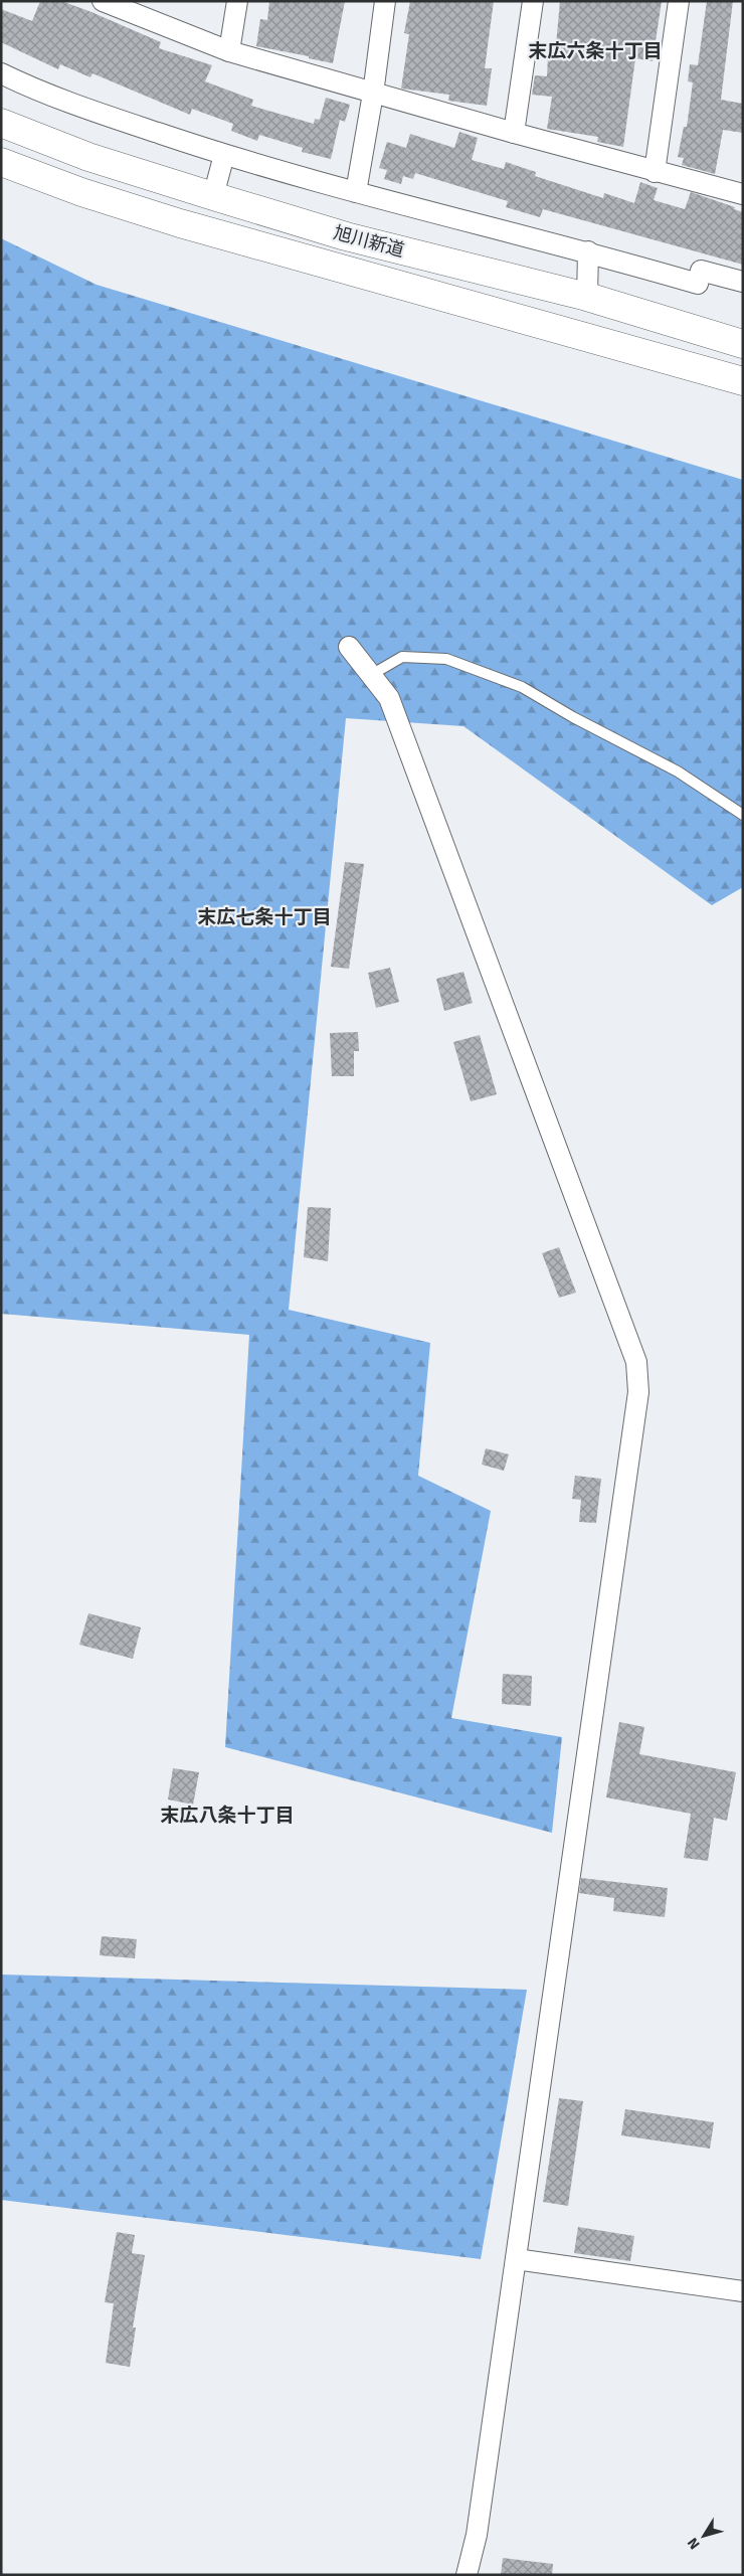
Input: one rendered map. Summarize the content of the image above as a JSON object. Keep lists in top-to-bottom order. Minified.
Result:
{"streets":{"highway":["旭川新道"]},"districts":["末広六条十丁目","末広七条十丁目","末広八条十丁目"],"north":"bottom left"}
